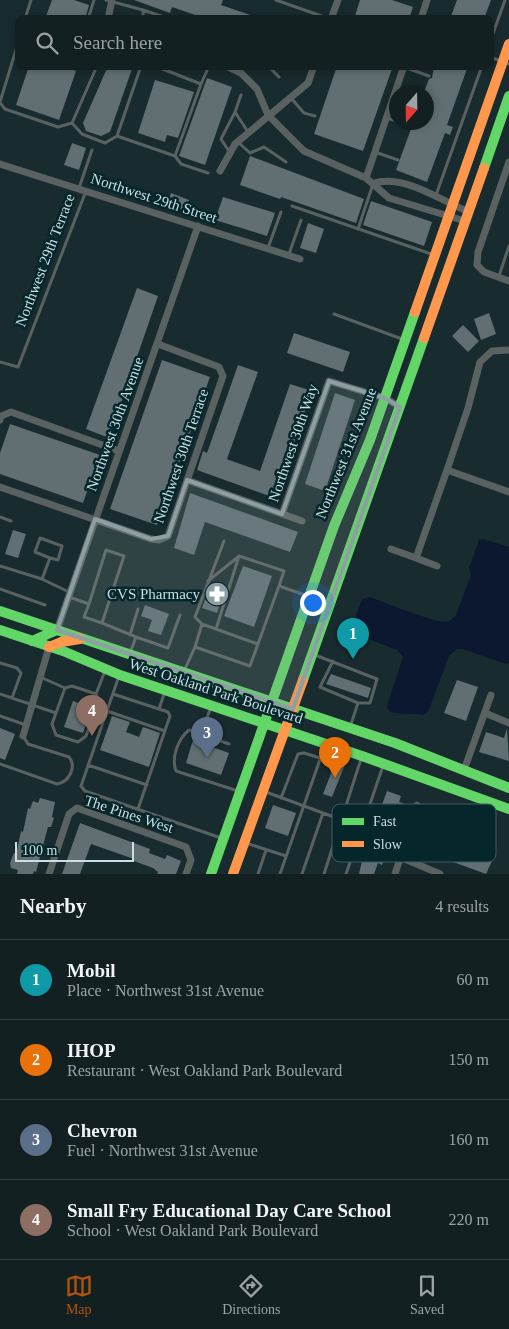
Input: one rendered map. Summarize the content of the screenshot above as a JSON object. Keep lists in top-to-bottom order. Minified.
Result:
{"streets":{"main road":["Northwest 31st Avenue","West Oakland Park Boulevard"],"street":["Northwest 29th Street","Northwest 30th Avenue","Northwest 30th Way","Northwest 30th Terrace","The Pines West"],"lane":["Northwest 29th Terrace"]},"crossings":[["Northwest 29th Street","Northwest 29th Terrace"],["Northwest 29th Street","Northwest 30th Avenue"],["Northwest 30th Avenue","Northwest 30th Terrace"],["Northwest 30th Avenue","West Oakland Park Boulevard"],["Northwest 30th Way","Northwest 31st Avenue"],["Northwest 31st Avenue","West Oakland Park Boulevard"]],"places":{"pharmacy":["CVS Pharmacy"]},"legend":["Fast","Slow"],"scale_bar":"100 m","north":"bottom","page":{"search":"Search here","pins":["1","4","3","2"],"scale":"100 m","heading":["Nearby","4 results"],"list":[{"mark":"1","name":"Mobil","note":"Place · Northwest 31st Avenue","value":"60 m"},{"mark":"2","name":"IHOP","note":"Restaurant · West Oakland Park Boulevard","value":"150 m"},{"mark":"3","name":"Chevron","note":"Fuel · Northwest 31st Avenue","value":"160 m"},{"mark":"4","name":"Small Fry Educational Day Care School","note":"School · West Oakland Park Boulevard","value":"220 m"}],"nav":["Map","Directions","Saved"]}}
